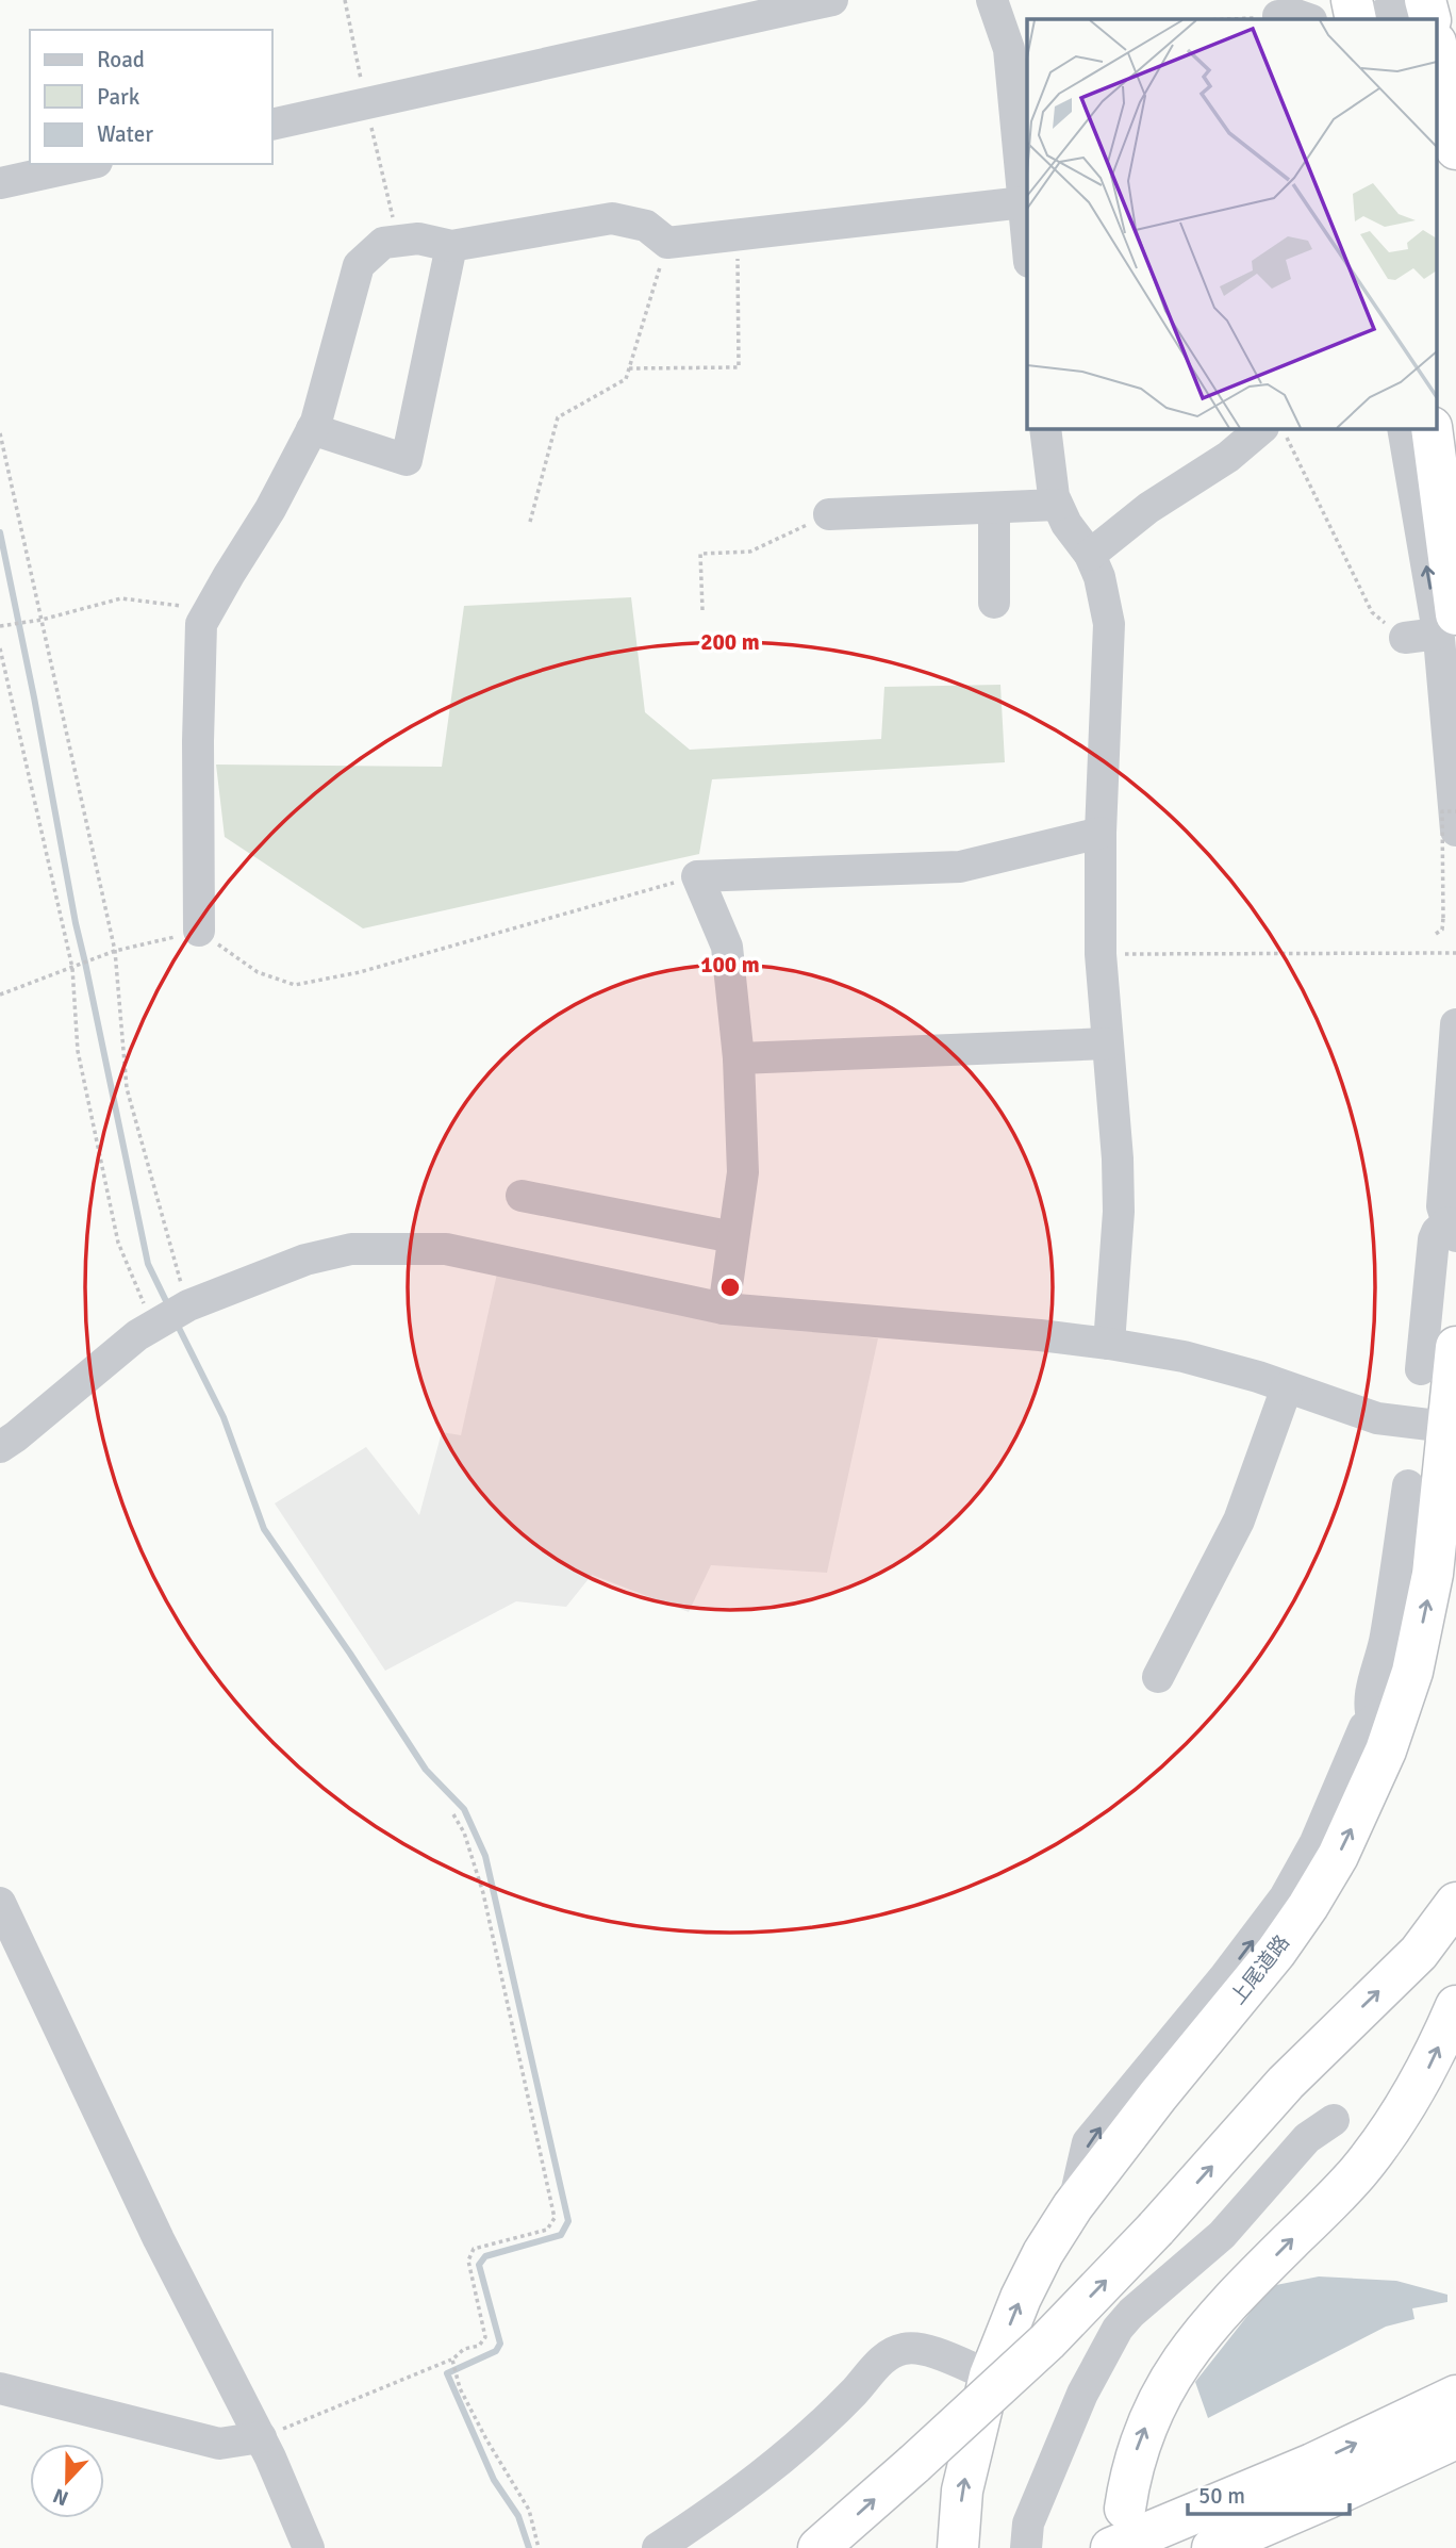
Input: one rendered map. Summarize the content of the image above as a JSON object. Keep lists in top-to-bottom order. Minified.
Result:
{"streets":{"highway":["上尾道路"]},"legend":["Road","Park","Water"],"scale_bar":"50 m","north":"bottom","rings":["200 m","100 m"]}
